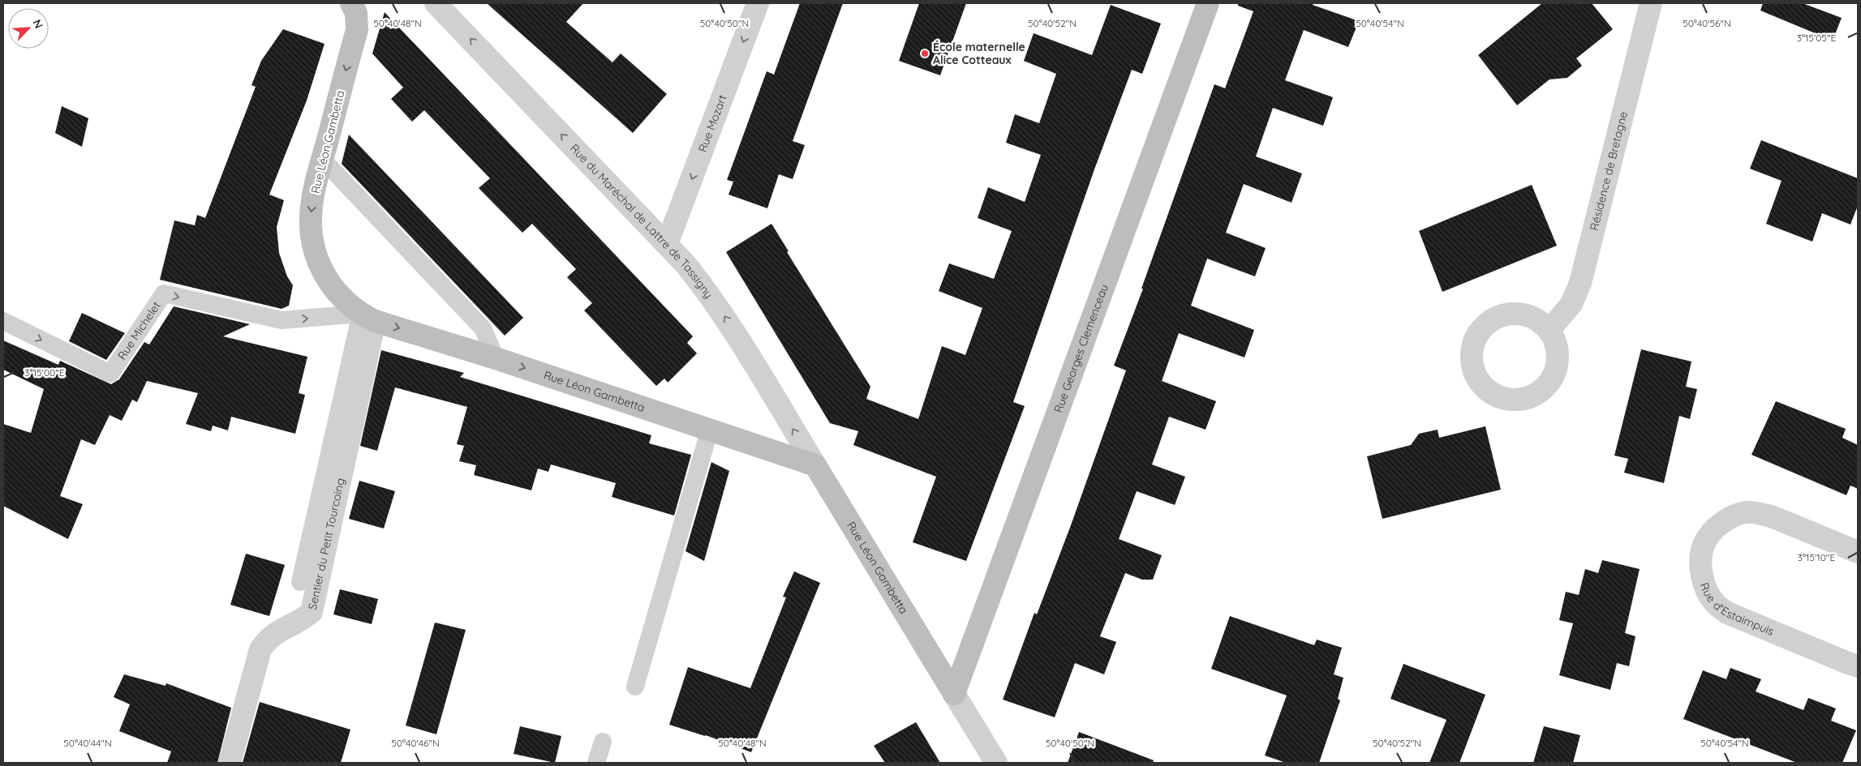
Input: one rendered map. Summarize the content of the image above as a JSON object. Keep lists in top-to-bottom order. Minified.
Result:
{"streets":{"street":["Rue Mozart","Rue Léon Gambetta","Résidence de Bretagne","Rue du Maréchal de Lattre de Tassigny","Rue Georges Clemenceau","Sentier du Petit Tourcoing","Rue d'Estaimpuis"],"lane":["Rue Michelet"]},"crossings":[["Rue Mozart","Rue du Maréchal de Lattre de Tassigny"],["Rue Léon Gambetta","Rue du Maréchal de Lattre de Tassigny"],["Rue Léon Gambetta","Rue Michelet"],["Rue Léon Gambetta","Rue Georges Clemenceau"],["Rue Léon Gambetta","Sentier du Petit Tourcoing"],["Rue Michelet","Sentier du Petit Tourcoing"]],"one_way":["Rue Mozart","Rue du Maréchal de Lattre de Tassigny","Rue Michelet"],"places":["École maternelle Alice Cotteaux"],"north":"top right","coordinates":["50°40'48\"N","50°40'50\"N","50°40'52\"N","50°40'54\"N","50°40'56\"N","3°15'05\"E","3°15'00\"E","3°15'10\"E","50°40'44\"N","50°40'46\"N"]}
